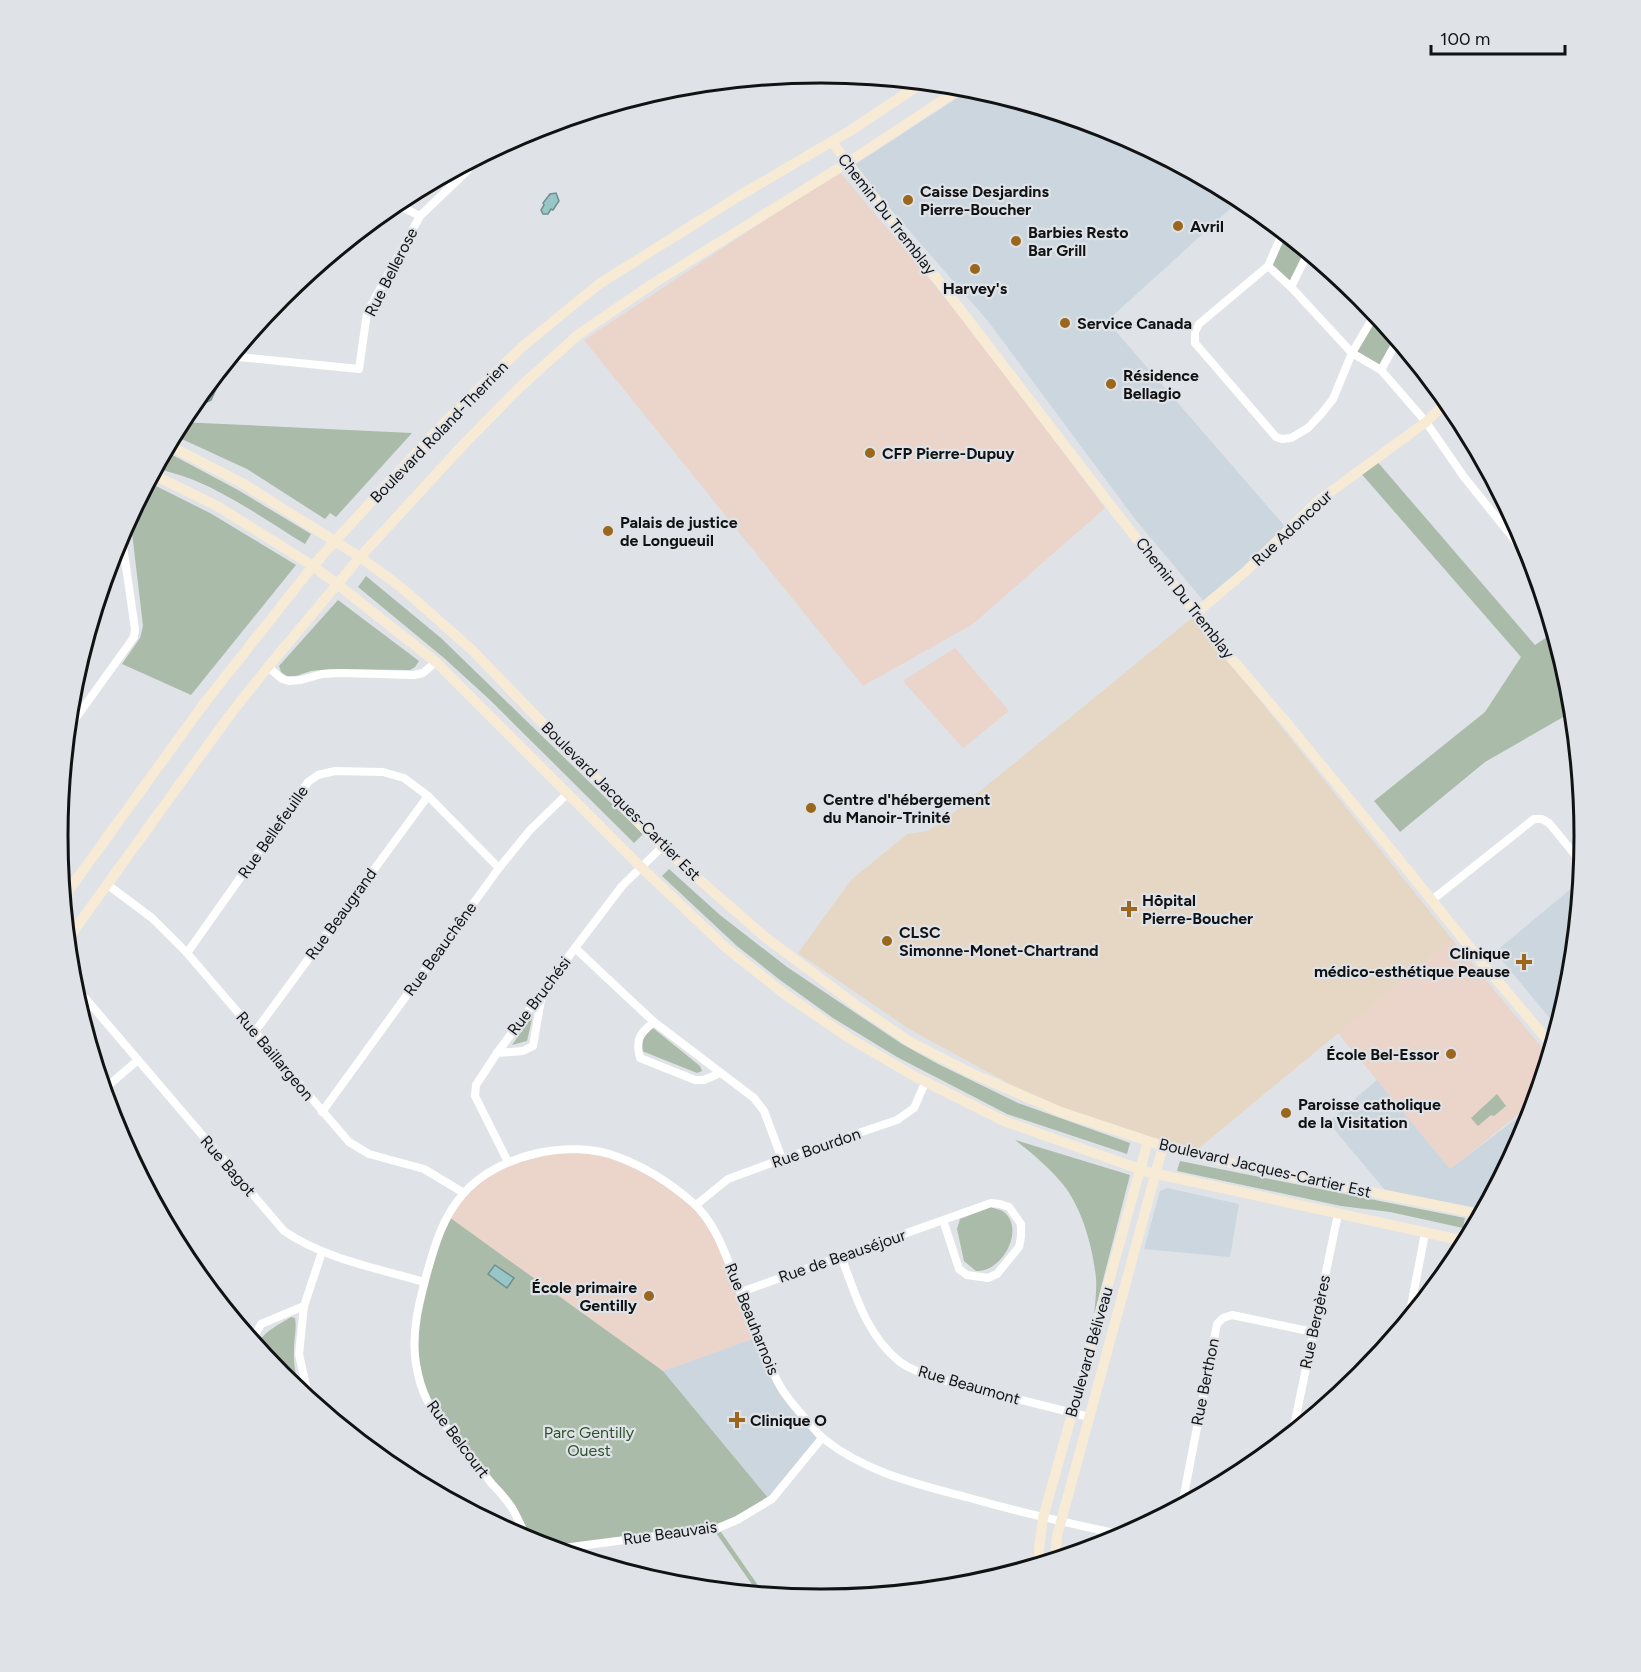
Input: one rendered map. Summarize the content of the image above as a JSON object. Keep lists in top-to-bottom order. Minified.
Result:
{"streets":{"main road":["Chemin Du Tremblay","Boulevard Roland-Therrien","Rue Adoncour","Boulevard Jacques-Cartier Est","Boulevard Béliveau"],"street":["Rue Bellerose","Rue Bellefeuille","Rue Beaugrand","Rue Beauchêne","Rue Bruchési","Rue Baillargeon","Rue Bourdon","Rue Bagot","Rue de Beauséjour","Rue Beauharnois","Rue Bergères","Rue Berthon","Rue Beaumont","Rue Belcourt","Rue Beauvais"]},"crossings":[["Chemin Du Tremblay","Boulevard Roland-Therrien"],["Chemin Du Tremblay","Rue Adoncour"],["Boulevard Roland-Therrien","Boulevard Jacques-Cartier Est"],["Boulevard Roland-Therrien","Rue Baillargeon"],["Boulevard Jacques-Cartier Est","Rue Beauchêne"],["Boulevard Jacques-Cartier Est","Rue Bruchési"],["Boulevard Jacques-Cartier Est","Rue Bourdon"],["Boulevard Jacques-Cartier Est","Rue Bergères"],["Boulevard Jacques-Cartier Est","Boulevard Béliveau"],["Rue Bellefeuille","Rue Beaugrand"],["Rue Bellefeuille","Rue Beauchêne"],["Rue Bellefeuille","Rue Baillargeon"],["Rue Beaugrand","Rue Baillargeon"],["Rue Beauchêne","Rue Baillargeon"],["Rue Bruchési","Rue Beauharnois"],["Rue Baillargeon","Rue Beauharnois"],["Rue Baillargeon","Rue Belcourt"],["Rue Bourdon","Rue Beauharnois"],["Rue Bagot","Rue Belcourt"],["Rue de Beauséjour","Rue Beauharnois"],["Rue de Beauséjour","Rue Beaumont"],["Rue Beauharnois","Boulevard Béliveau"],["Rue Beauharnois","Rue Belcourt"],["Rue Beauharnois","Rue Beauvais"],["Rue Bergères","Rue Berthon"],["Boulevard Béliveau","Rue Beaumont"]],"parks":["Parc Gentilly Ouest"],"places":{"other":["Caisse Desjardins Pierre-Boucher","Avril","Barbies Resto Bar Grill","Harvey's","Service Canada","Résidence Bellagio","CFP Pierre-Dupuy","Palais de justice de Longueuil","Centre d'hébergement du Manoir-Trinité","CLSC Simonne-Monet-Chartrand","École Bel-Essor","Paroisse catholique de la Visitation","École primaire Gentilly"],"health":["Hôpital Pierre-Boucher","Clinique médico-esthétique Peause","Clinique O"]},"scale_bar":"100 m"}
